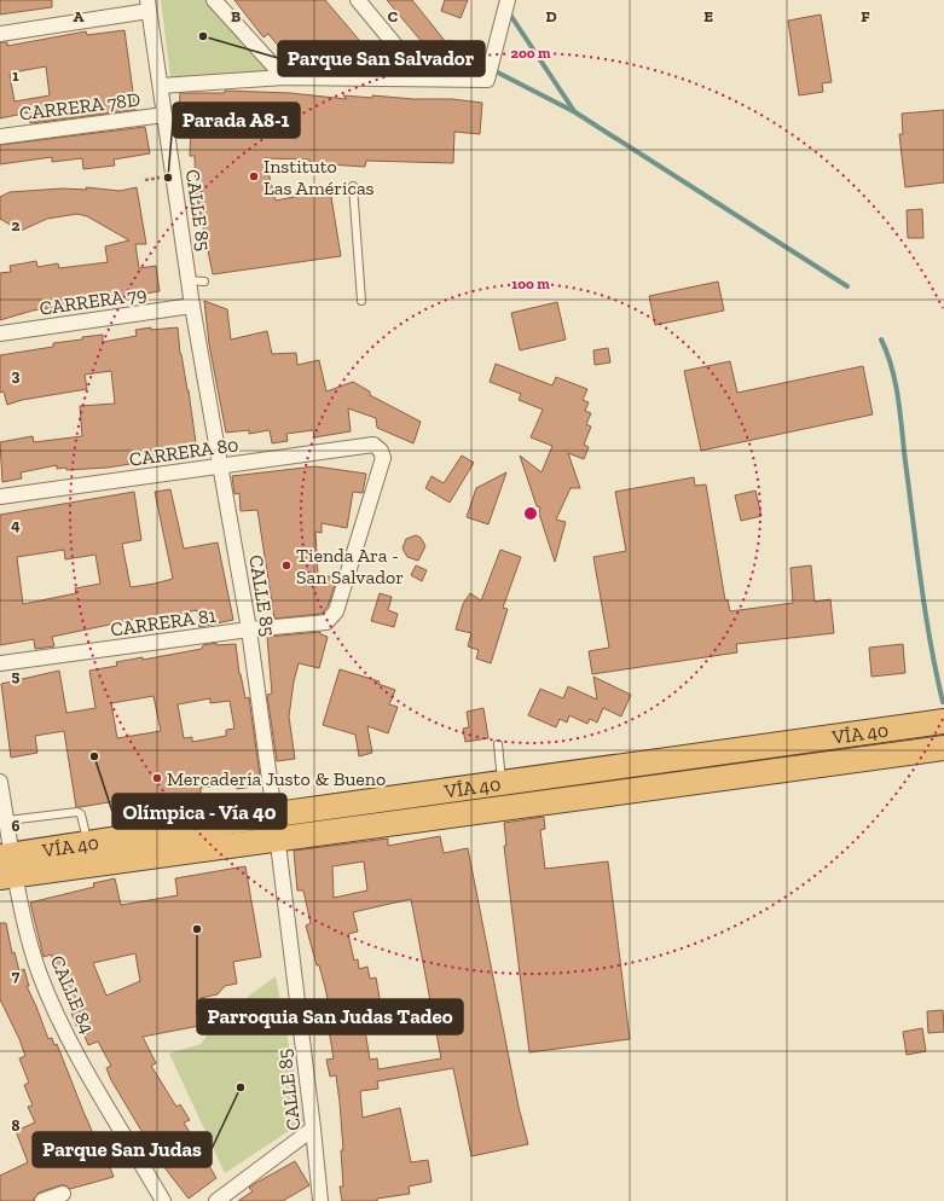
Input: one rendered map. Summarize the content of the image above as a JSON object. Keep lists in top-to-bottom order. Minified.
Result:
{"streets":{"highway":["VÍA 40"],"street":["CARRERA 78D","CALLE 85","CARRERA 79","CARRERA 80","CARRERA 81","CALLE 84"]},"crossings":[["CARRERA 78D","CALLE 85"],["CALLE 85","CARRERA 79"],["CALLE 85","CARRERA 80"],["CALLE 85","CARRERA 81"],["CALLE 85","VÍA 40"],["CARRERA 80","CARRERA 81"],["VÍA 40","CALLE 84"]],"places":["Parque San Salvador","Instituto Las Américas","Parada A8-1","Tienda Ara - San Salvador","Olímpica - Vía 40","Mercadería Justo & Bueno","Parroquia San Judas Tadeo","Parque San Judas"],"grid":{"columns":["A","B","C","D","E","F"],"rows":["1","2","3","4","5","6","7","8"]},"rings":["200 m","100 m"]}
